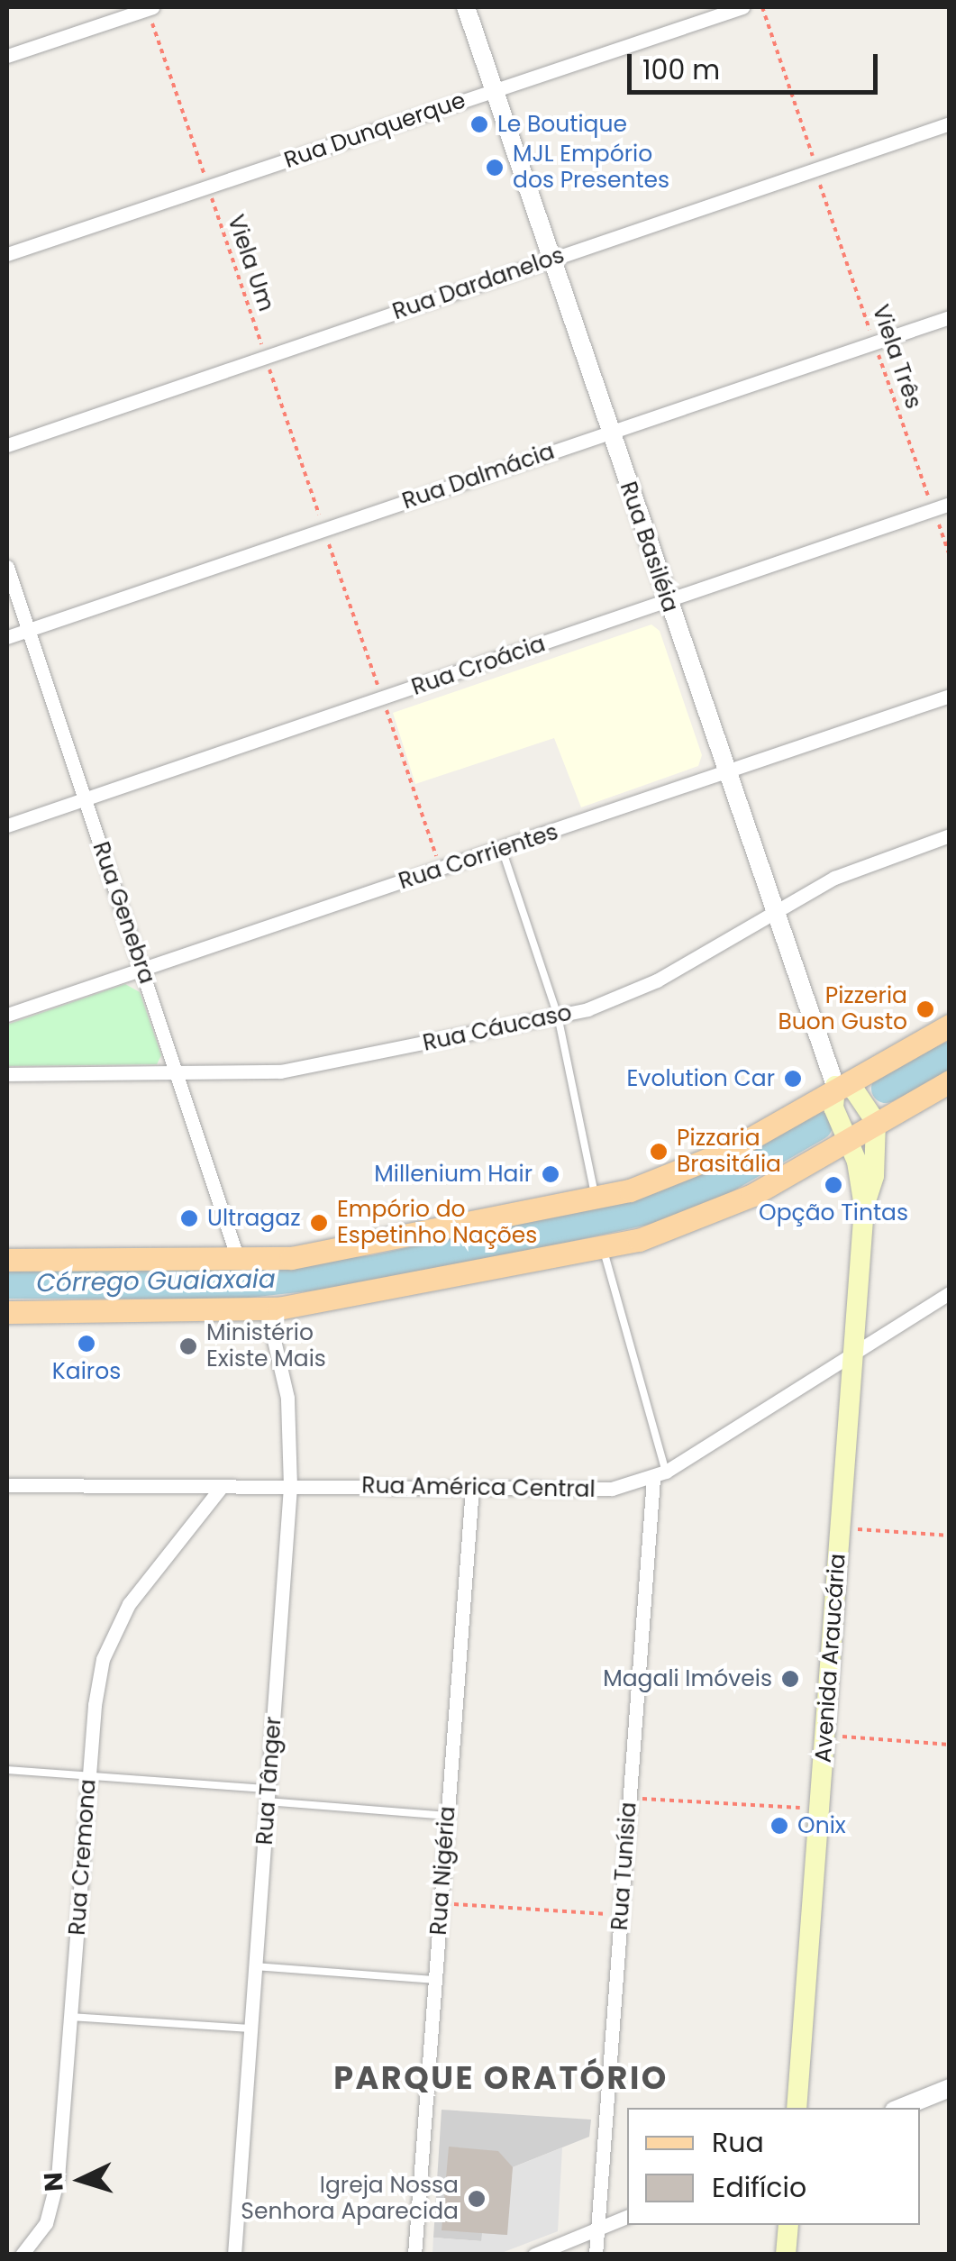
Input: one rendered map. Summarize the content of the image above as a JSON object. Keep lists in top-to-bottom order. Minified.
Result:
{"streets":{"main road":["Avenida Araucária"],"street":["Rua Dunquerque","Rua Dardanelos","Rua Dalmácia","Rua Basiléia","Rua Croácia","Rua Corrientes","Rua Genebra","Rua Cáucaso","Rua América Central","Rua Tânger","Rua Cremona","Rua Tunísia","Rua Nigéria"],"path":["Viela Um","Viela Três"]},"crossings":[["Rua Dunquerque","Viela Um"],["Rua Dunquerque","Rua Basiléia"],["Viela Um","Rua Dardanelos"],["Viela Um","Rua Dalmácia"],["Rua Dardanelos","Viela Três"],["Rua Dardanelos","Rua Basiléia"],["Viela Três","Rua Dalmácia"],["Viela Três","Rua Croácia"],["Rua Dalmácia","Rua Basiléia"],["Rua Dalmácia","Rua Genebra"],["Rua Basiléia","Rua Croácia"],["Rua Basiléia","Rua Corrientes"],["Rua Basiléia","Rua Cáucaso"],["Rua Basiléia","Avenida Araucária"],["Rua Croácia","Rua Genebra"],["Rua Corrientes","Rua Genebra"],["Rua Genebra","Rua Cáucaso"],["Rua América Central","Avenida Araucária"],["Rua América Central","Rua Tânger"],["Rua América Central","Rua Cremona"],["Rua América Central","Rua Tunísia"],["Rua América Central","Rua Nigéria"]],"districts":["PARQUE ORATÓRIO"],"water":["Córrego Guaiaxaia"],"places":["Le Boutique","MJL Empório dos Presentes","Pizzeria Buon Gusto","Evolution Car","Pizzaria Brasitália","Millenium Hair","Opção Tintas","Ultragaz","Empório do Espetinho Nações","Kairos","Ministério Existe Mais","Magali Imóveis","Onix","Igreja Nossa Senhora Aparecida"],"legend":["Rua","Edifício"],"scale_bar":"100 m","north":"left"}
